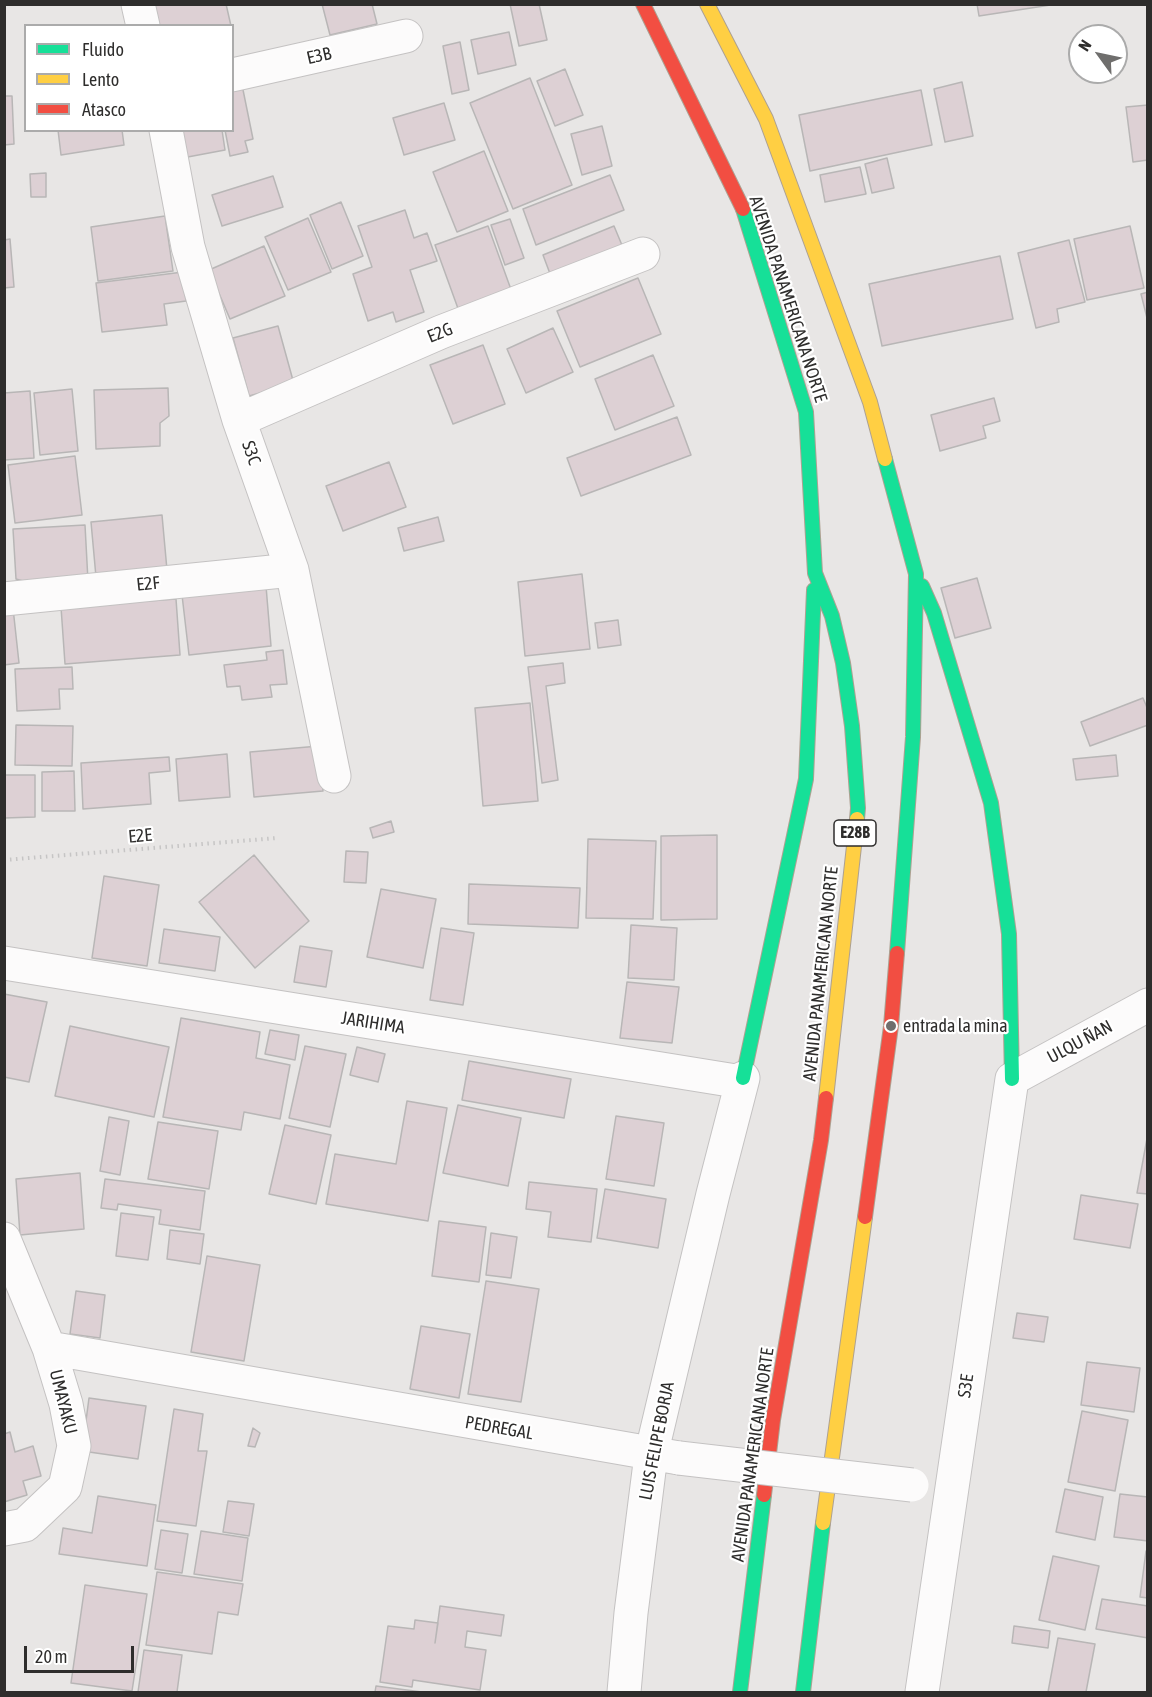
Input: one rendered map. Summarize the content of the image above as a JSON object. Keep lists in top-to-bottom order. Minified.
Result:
{"streets":{"highway":["AVENIDA PANAMERICANA NORTE","E28B"],"street":["E3B","E2G","S3C","E2F","JARIHIMA","ULQU ÑAN","S3E","UMAYAKU","PEDREGAL","LUIS FELIPE BORJA"],"path":["E2E"]},"crossings":[["E2G","S3C"],["S3C","E2F"],["JARIHIMA","LUIS FELIPE BORJA"],["ULQU ÑAN","S3E"],["S3E","PEDREGAL"],["UMAYAKU","PEDREGAL"],["PEDREGAL","LUIS FELIPE BORJA"]],"places":["entrada la mina"],"legend":["Fluido","Lento","Atasco"],"scale_bar":"20 m","north":"top left"}
